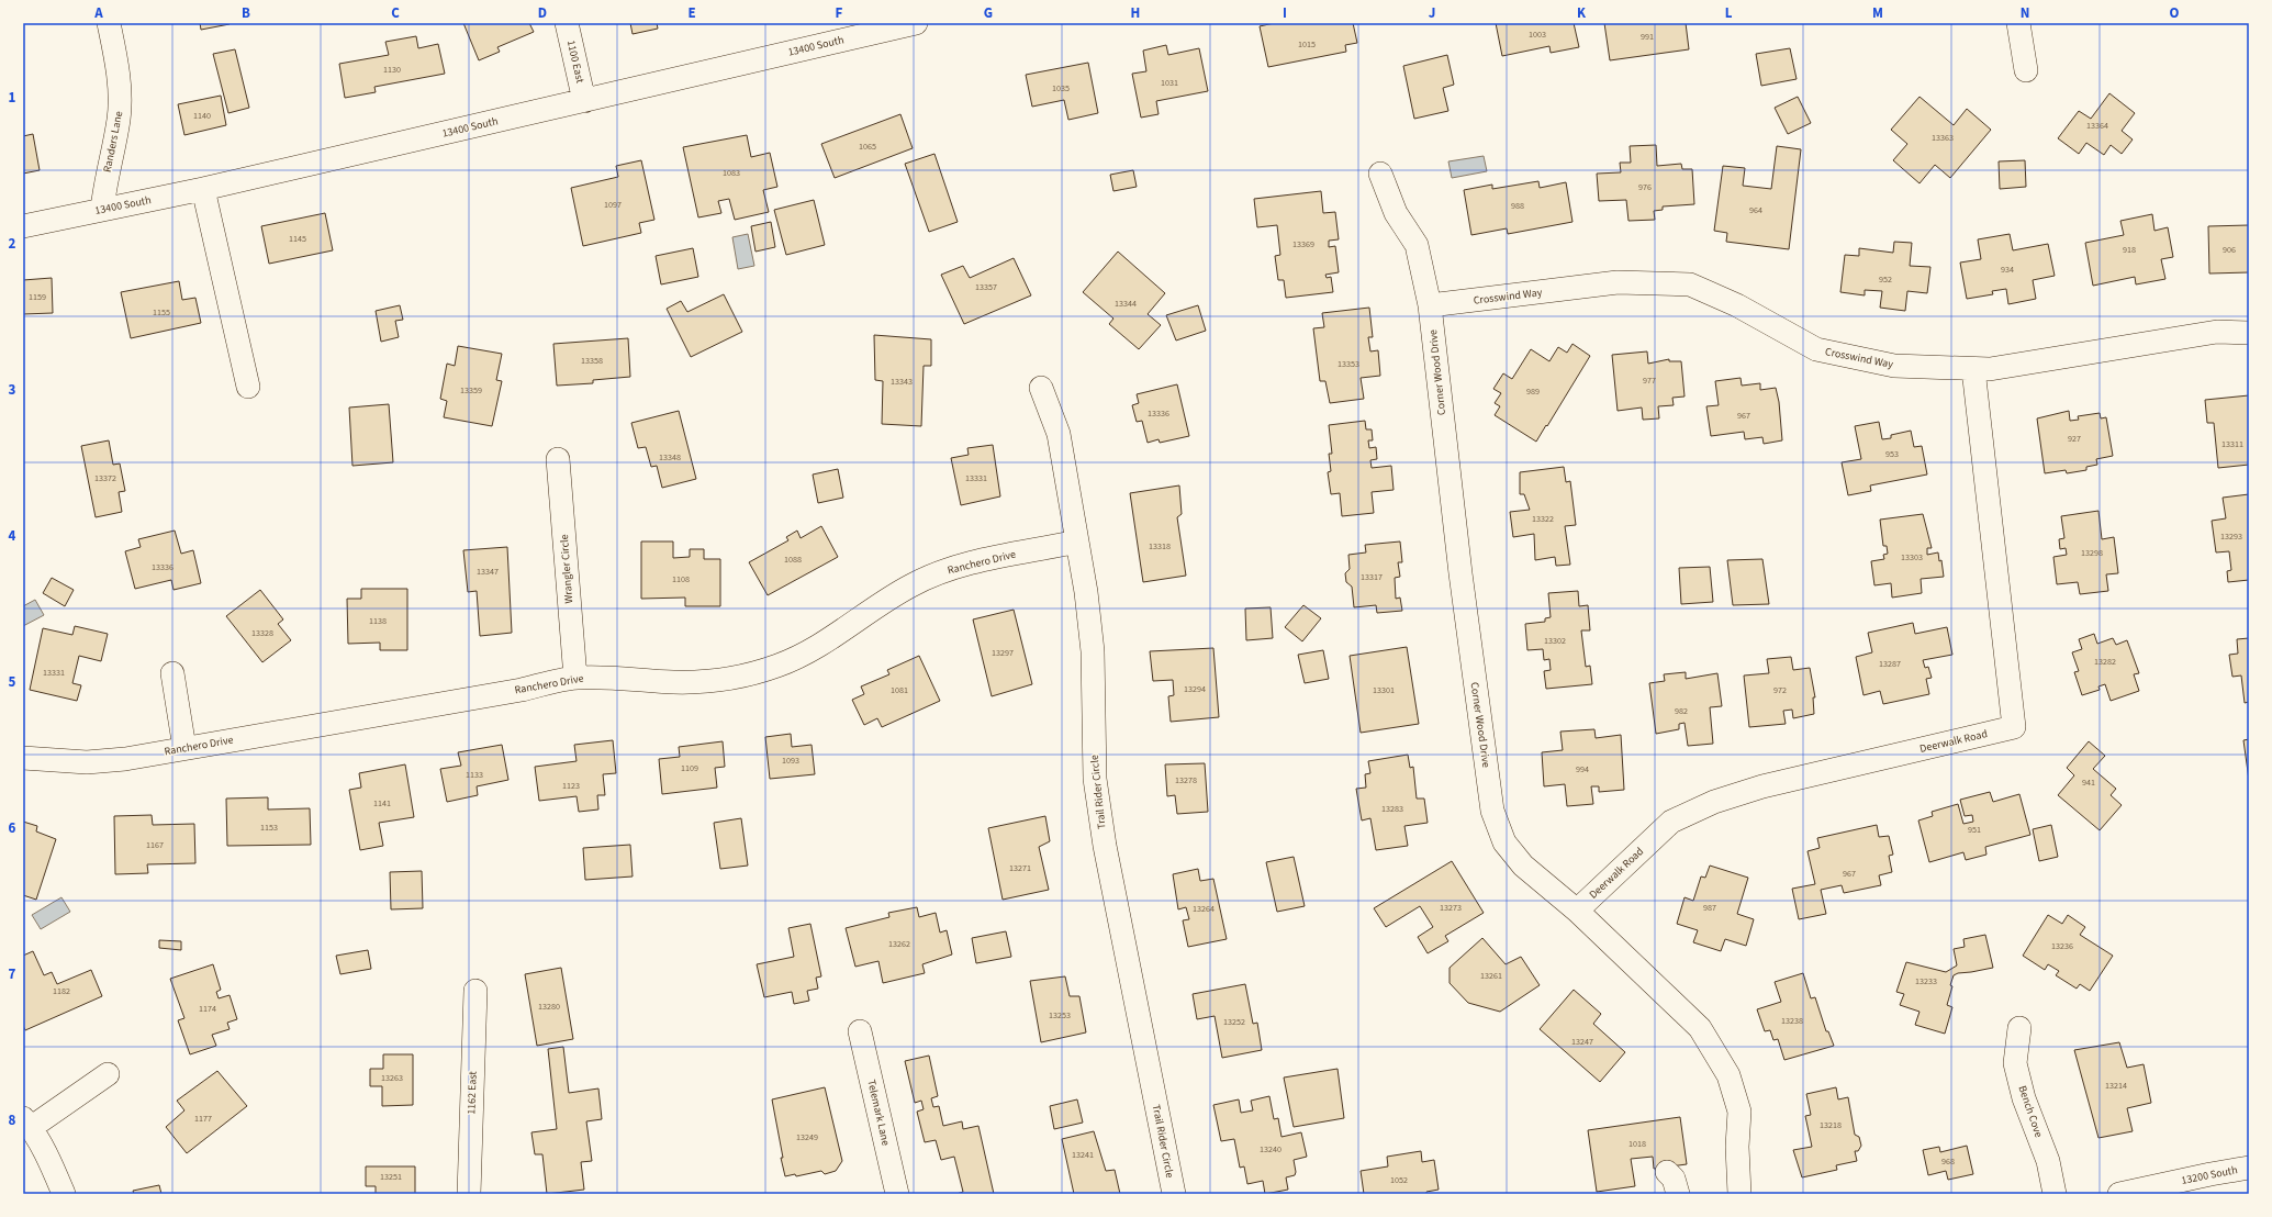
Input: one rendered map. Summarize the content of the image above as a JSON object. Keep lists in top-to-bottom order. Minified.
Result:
{"streets":{"street":["13400 South","1100 East","Randers Lane","Crosswind Way","Corner Wood Drive","Ranchero Drive","Wrangler Circle","Deerwalk Road","Trail Rider Circle","1162 East","Bench Cove","Telemark Lane","13200 South"]},"crossings":[["13400 South","1100 East"],["13400 South","Randers Lane"],["Crosswind Way","Corner Wood Drive"],["Crosswind Way","Deerwalk Road"],["Corner Wood Drive","Deerwalk Road"],["Ranchero Drive","Wrangler Circle"],["Ranchero Drive","Trail Rider Circle"]],"house_numbers":["1003","991","1015","1130","1031","1035","1140","13364","13363","1065","1083","976","1097","988","964","1145","13369","918","906","934","952","13357","1159","13344","1155","13358","13353","977","13343","13359","989","13336","967","927","13311","953","13348","13372","13331","13322","13293","13318","13298","13303","1088","13336","13347","13317","1108","1138","13328","13302","13297","13282","13287","13331","13294","1081","13301","972","982","1093","1109","994","1133","13278","941","1123","1141","13283","1153","951","1167","13271","967","13273","987","13264","13262","13236","13261","13233","1182","13280","1174","13253","13238","13252","13247","13263","13214","1177","13218","13249","1018","13240","13241","968","13251","1052"],"grid":{"columns":["A","B","C","D","E","F","G","H","I","J","K","L","M","N","O"],"rows":["1","2","3","4","5","6","7","8"]}}
